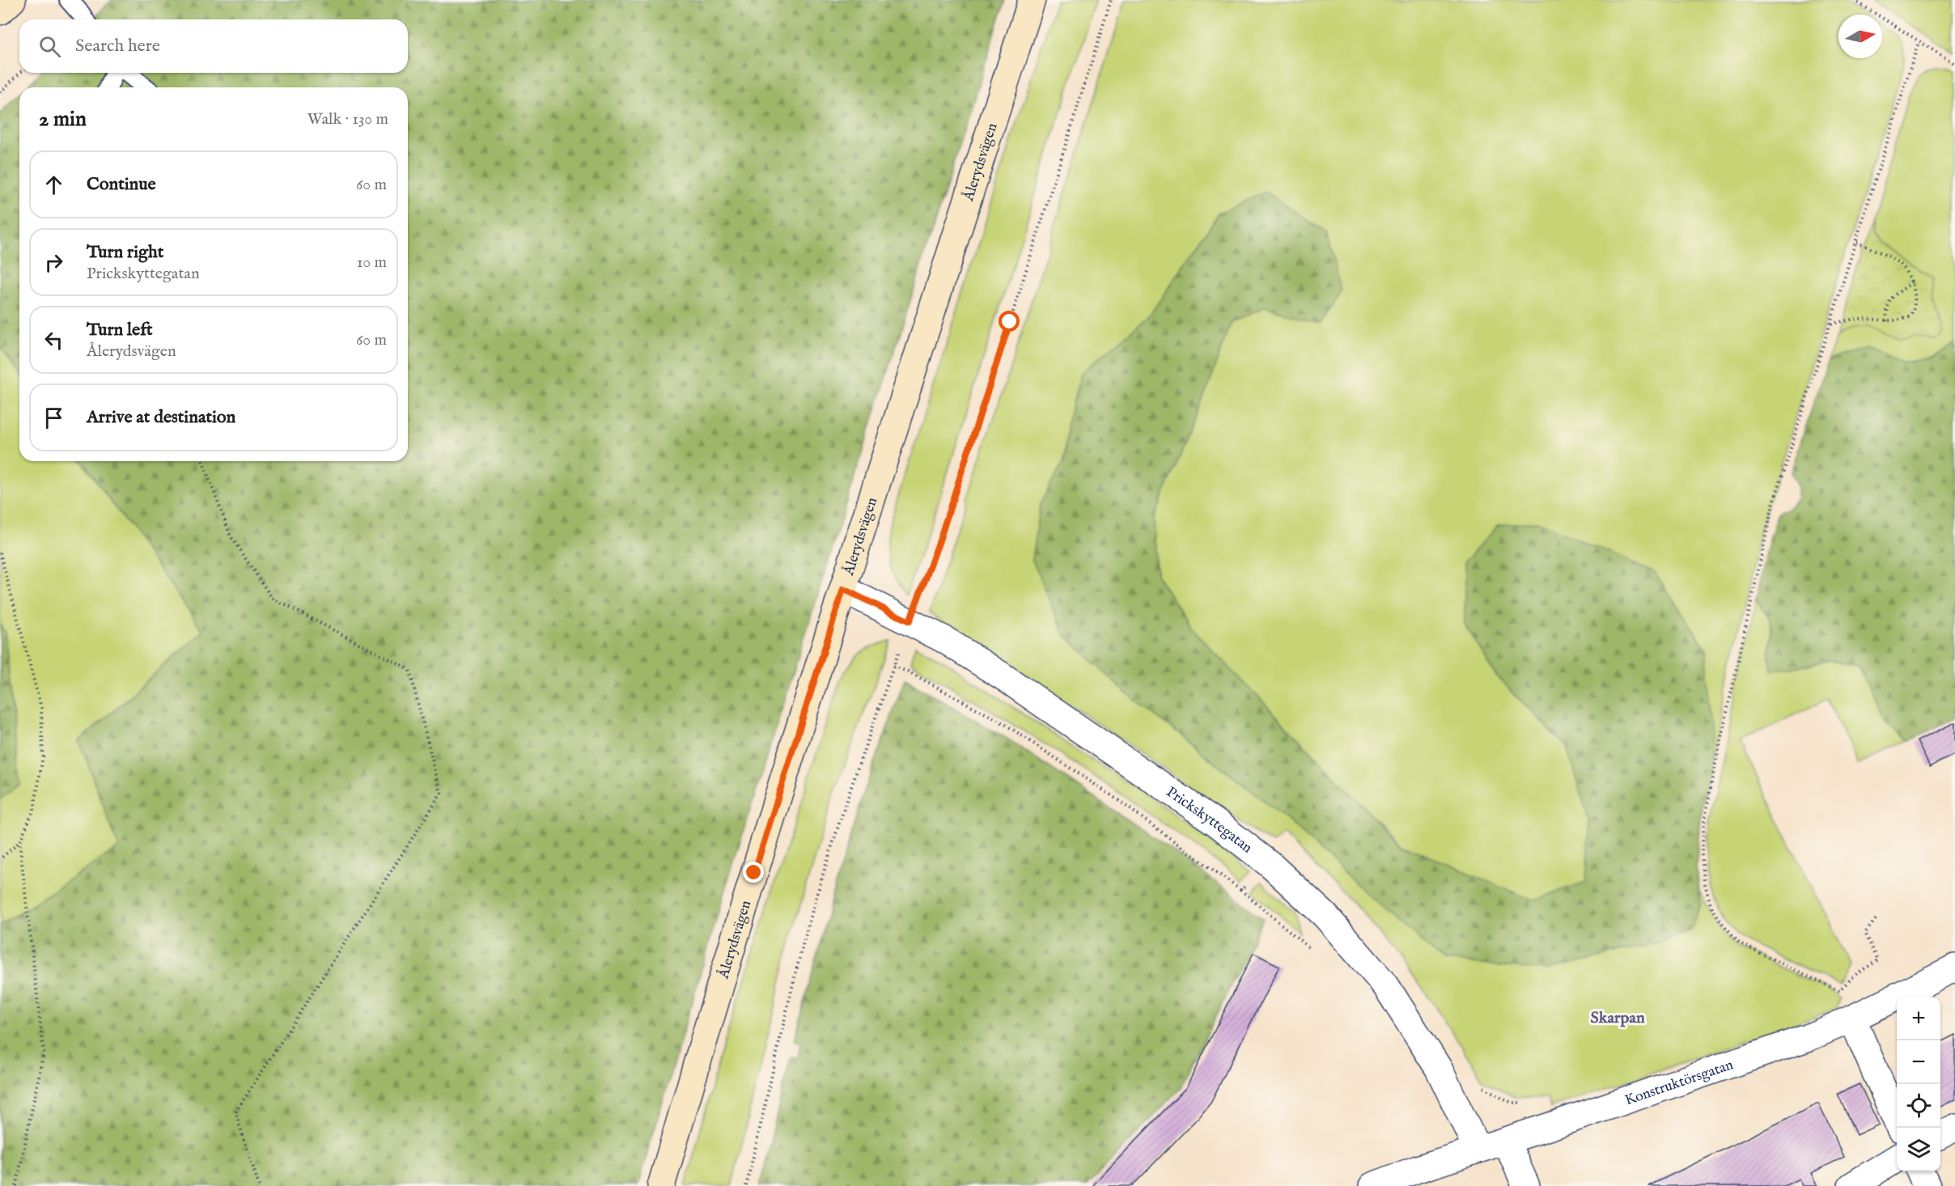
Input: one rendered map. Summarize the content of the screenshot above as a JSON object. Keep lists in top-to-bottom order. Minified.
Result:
{"streets":{"main road":["Ålerydsvägen"],"street":["Prickskyttegatan","Konstruktörsgatan"]},"crossings":[["Ålerydsvägen","Prickskyttegatan"],["Prickskyttegatan","Konstruktörsgatan"]],"districts":["Skarpan"],"north":"right","page":{"search":"Search here","heading":["2 min","Walk · 130 m"],"list":[["Continue","60 m"],["Turn right","Prickskyttegatan","10 m"],["Turn left","Ålerydsvägen","60 m"],"Arrive at destination"],"map_buttons":["+","−"]}}
